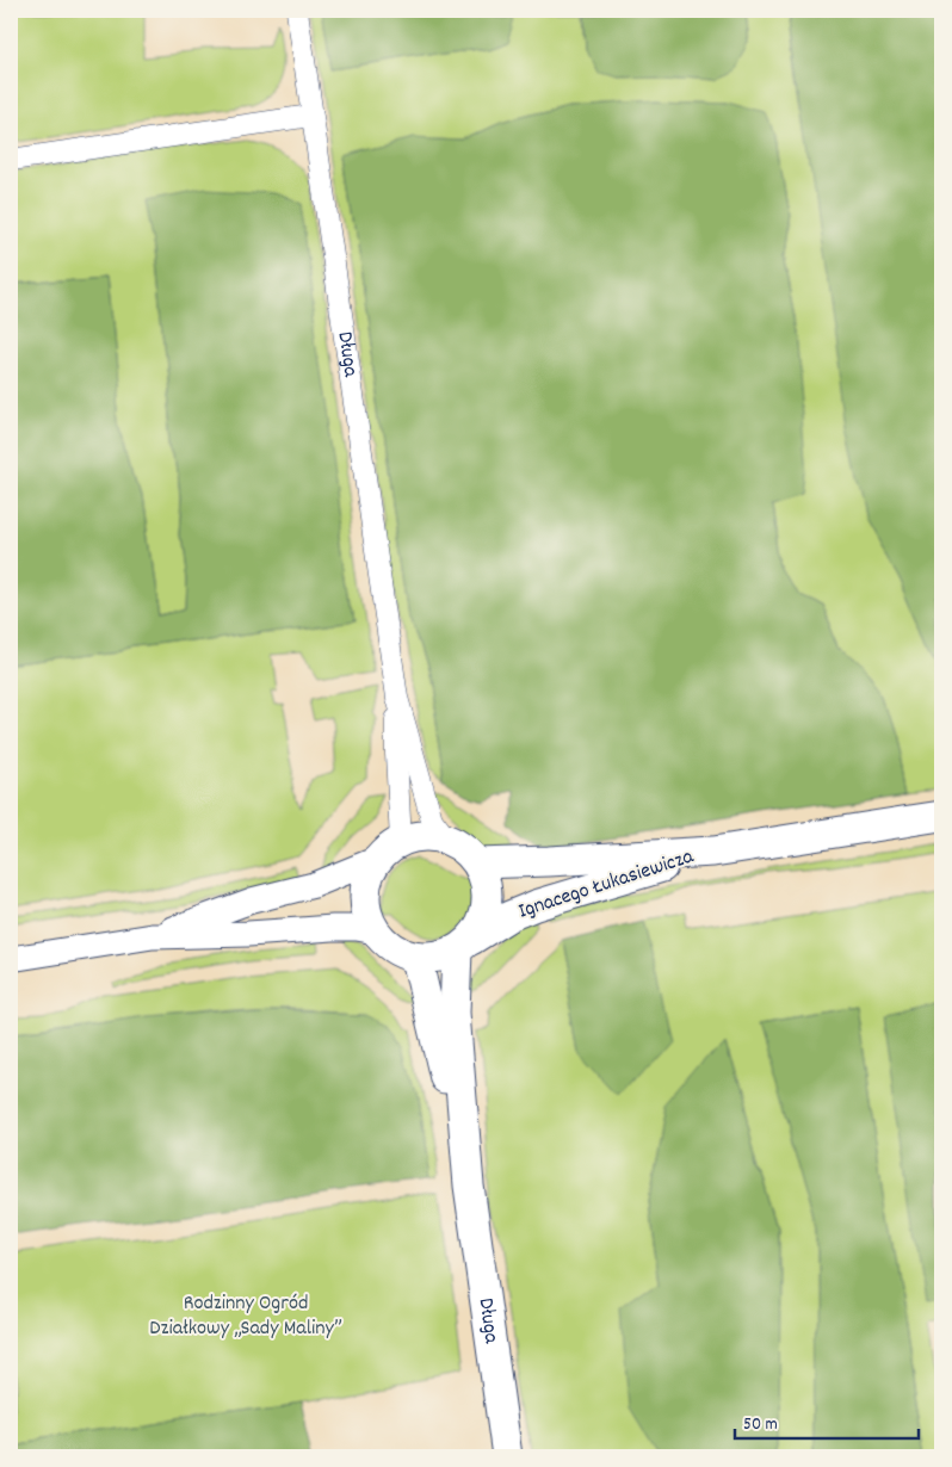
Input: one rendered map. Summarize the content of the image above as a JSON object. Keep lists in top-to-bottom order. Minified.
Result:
{"streets":{"main road":["Długa","Ignacego Łukasiewicza"]},"crossings":[["Długa","Ignacego Łukasiewicza"]],"parks":["Rodzinny Ogród Działkowy „Sady Maliny”"],"scale_bar":"50 m"}
